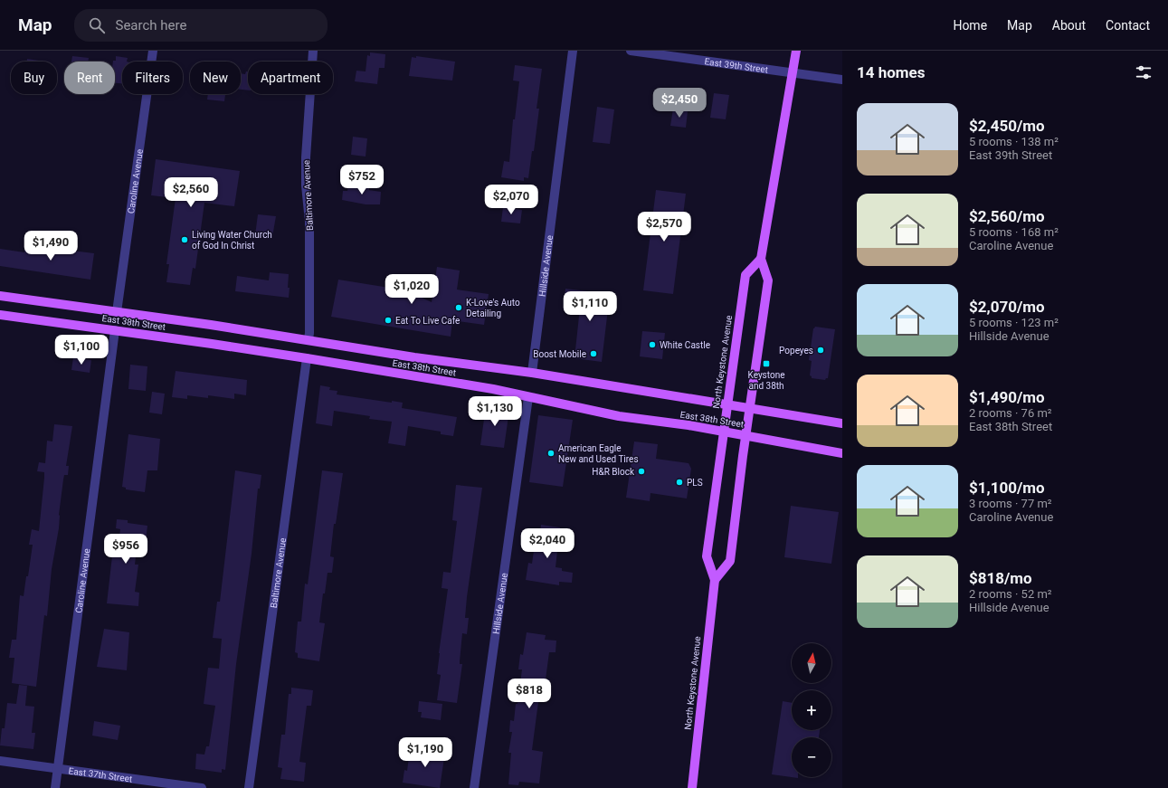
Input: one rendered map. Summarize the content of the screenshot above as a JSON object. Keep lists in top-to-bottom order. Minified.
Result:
{"streets":{"main road":["East 38th Street","North Keystone Avenue"],"street":["East 39th Street","Caroline Avenue","Baltimore Avenue","Hillside Avenue","East 37th Street"]},"crossings":[["Caroline Avenue","East 38th Street"],["Caroline Avenue","East 37th Street"],["Baltimore Avenue","East 38th Street"],["Hillside Avenue","East 38th Street"],["East 38th Street","North Keystone Avenue"]],"places":{"other":["Living Water Church of God In Christ","K-Love's Auto Detailing","Eat To Live Cafe","White Castle","Popeyes","Boost Mobile","American Eagle New and Used Tires","H&R Block","PLS"],"transit":["Keystone and 38th"]},"north":"top","page":{"header":"Map","search":"Search here","nav":["Home","Map","About","Contact"],"heading":"14 homes","chip":["Buy","Rent","Filters","New","Apartment"],"price":["$2,450","$752","$2,560","$2,070","$2,570","$1,490","$1,020","$1,110","$1,100","$1,130","$2,040","$956","$818","$1,190"],"list":[{"name":"$2,450/mo","note":"5 rooms · 138 m² · East 39th Street"},{"name":"$2,560/mo","note":"5 rooms · 168 m² · Caroline Avenue"},{"name":"$2,070/mo","note":"5 rooms · 123 m² · Hillside Avenue"},{"name":"$1,490/mo","note":"2 rooms · 76 m² · East 38th Street"},{"name":"$1,100/mo","note":"3 rooms · 77 m² · Caroline Avenue"},{"name":"$818/mo","note":"2 rooms · 52 m² · Hillside Avenue"}],"map_buttons":["+","−"]}}
